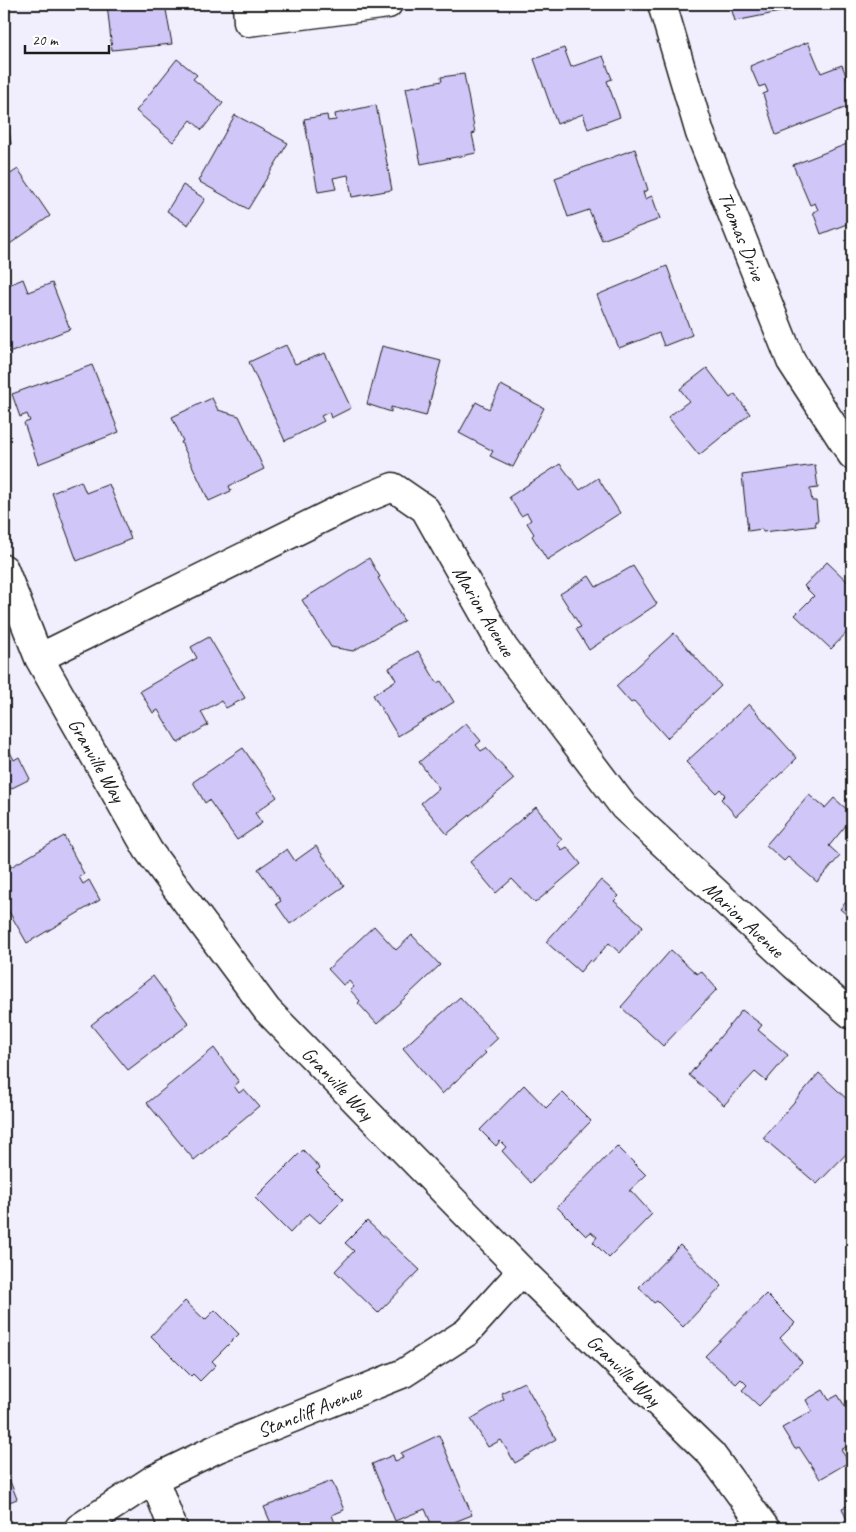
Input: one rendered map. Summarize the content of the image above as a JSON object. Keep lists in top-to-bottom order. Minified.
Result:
{"streets":{"street":["Thomas Drive","Marion Avenue","Granville Way","Stancliff Avenue"]},"crossings":[["Marion Avenue","Granville Way"],["Granville Way","Stancliff Avenue"]],"scale_bar":"20 m"}
